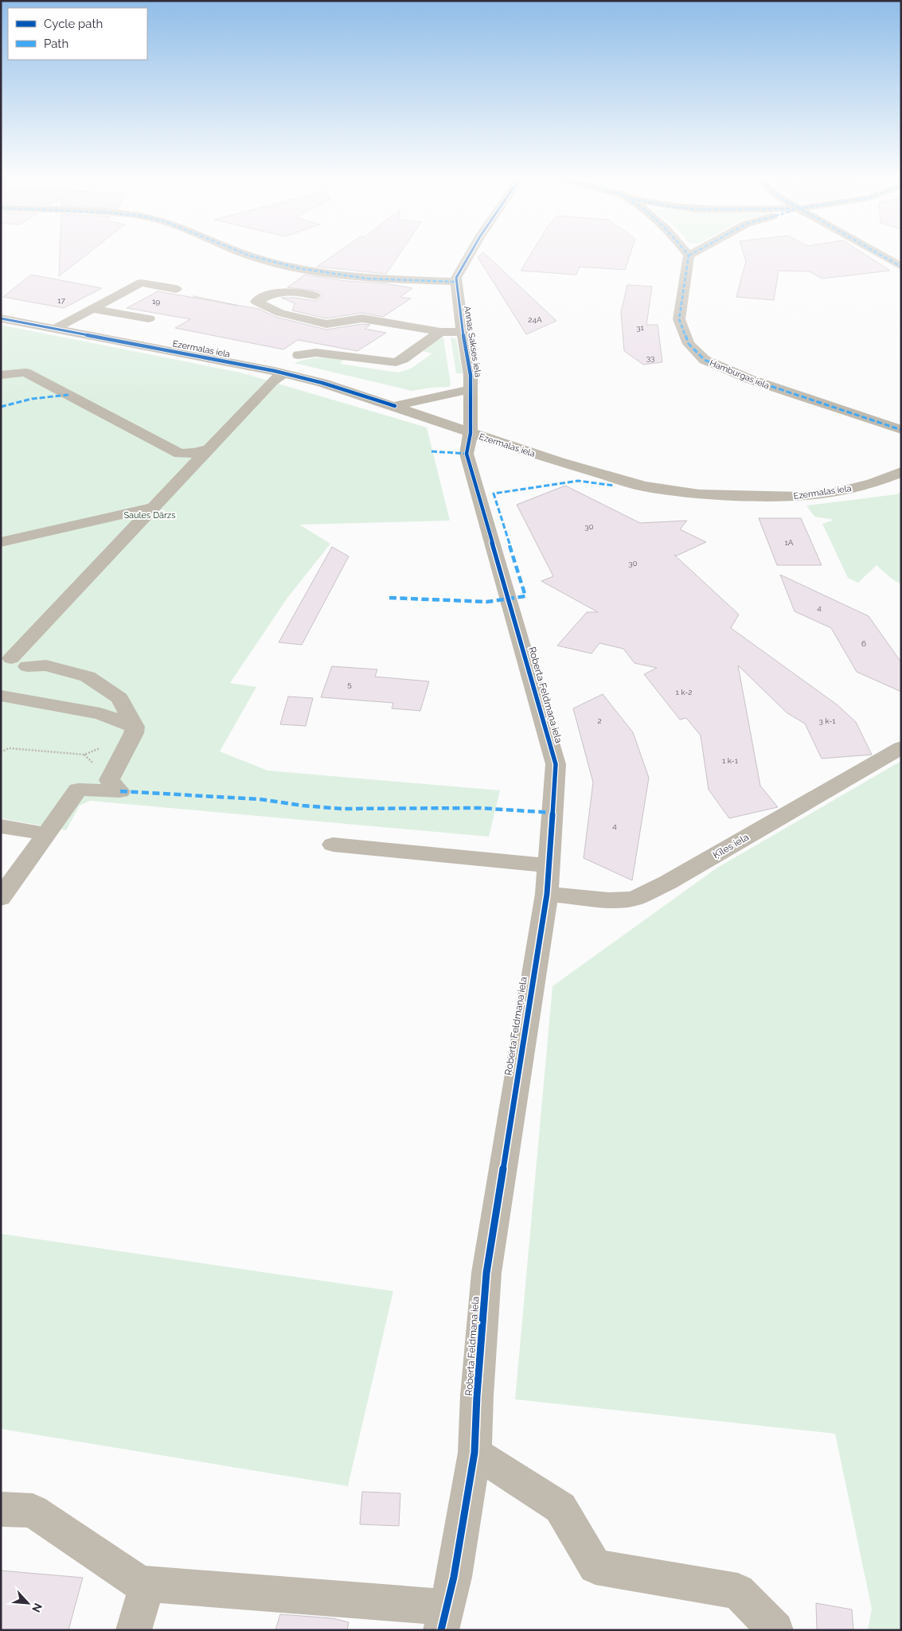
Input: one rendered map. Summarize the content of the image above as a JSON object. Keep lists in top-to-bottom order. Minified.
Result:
{"streets":{"street":["Annas Sakses iela","Ezermalas iela","Hamburgas iela","Roberta Feldmaņa iela","Ķīles iela"]},"crossings":[["Annas Sakses iela","Ezermalas iela"],["Annas Sakses iela","Roberta Feldmaņa iela"],["Ezermalas iela","Roberta Feldmaņa iela"],["Roberta Feldmaņa iela","Ķīles iela"]],"parks":["Saules Dārzs"],"house_numbers":["17","19","24A","31","33","30","1A","30","4","6","5","1 k-2","2","3 k-1","1 k-1","4"],"legend":["Cycle path","Path"],"north":"bottom right"}
